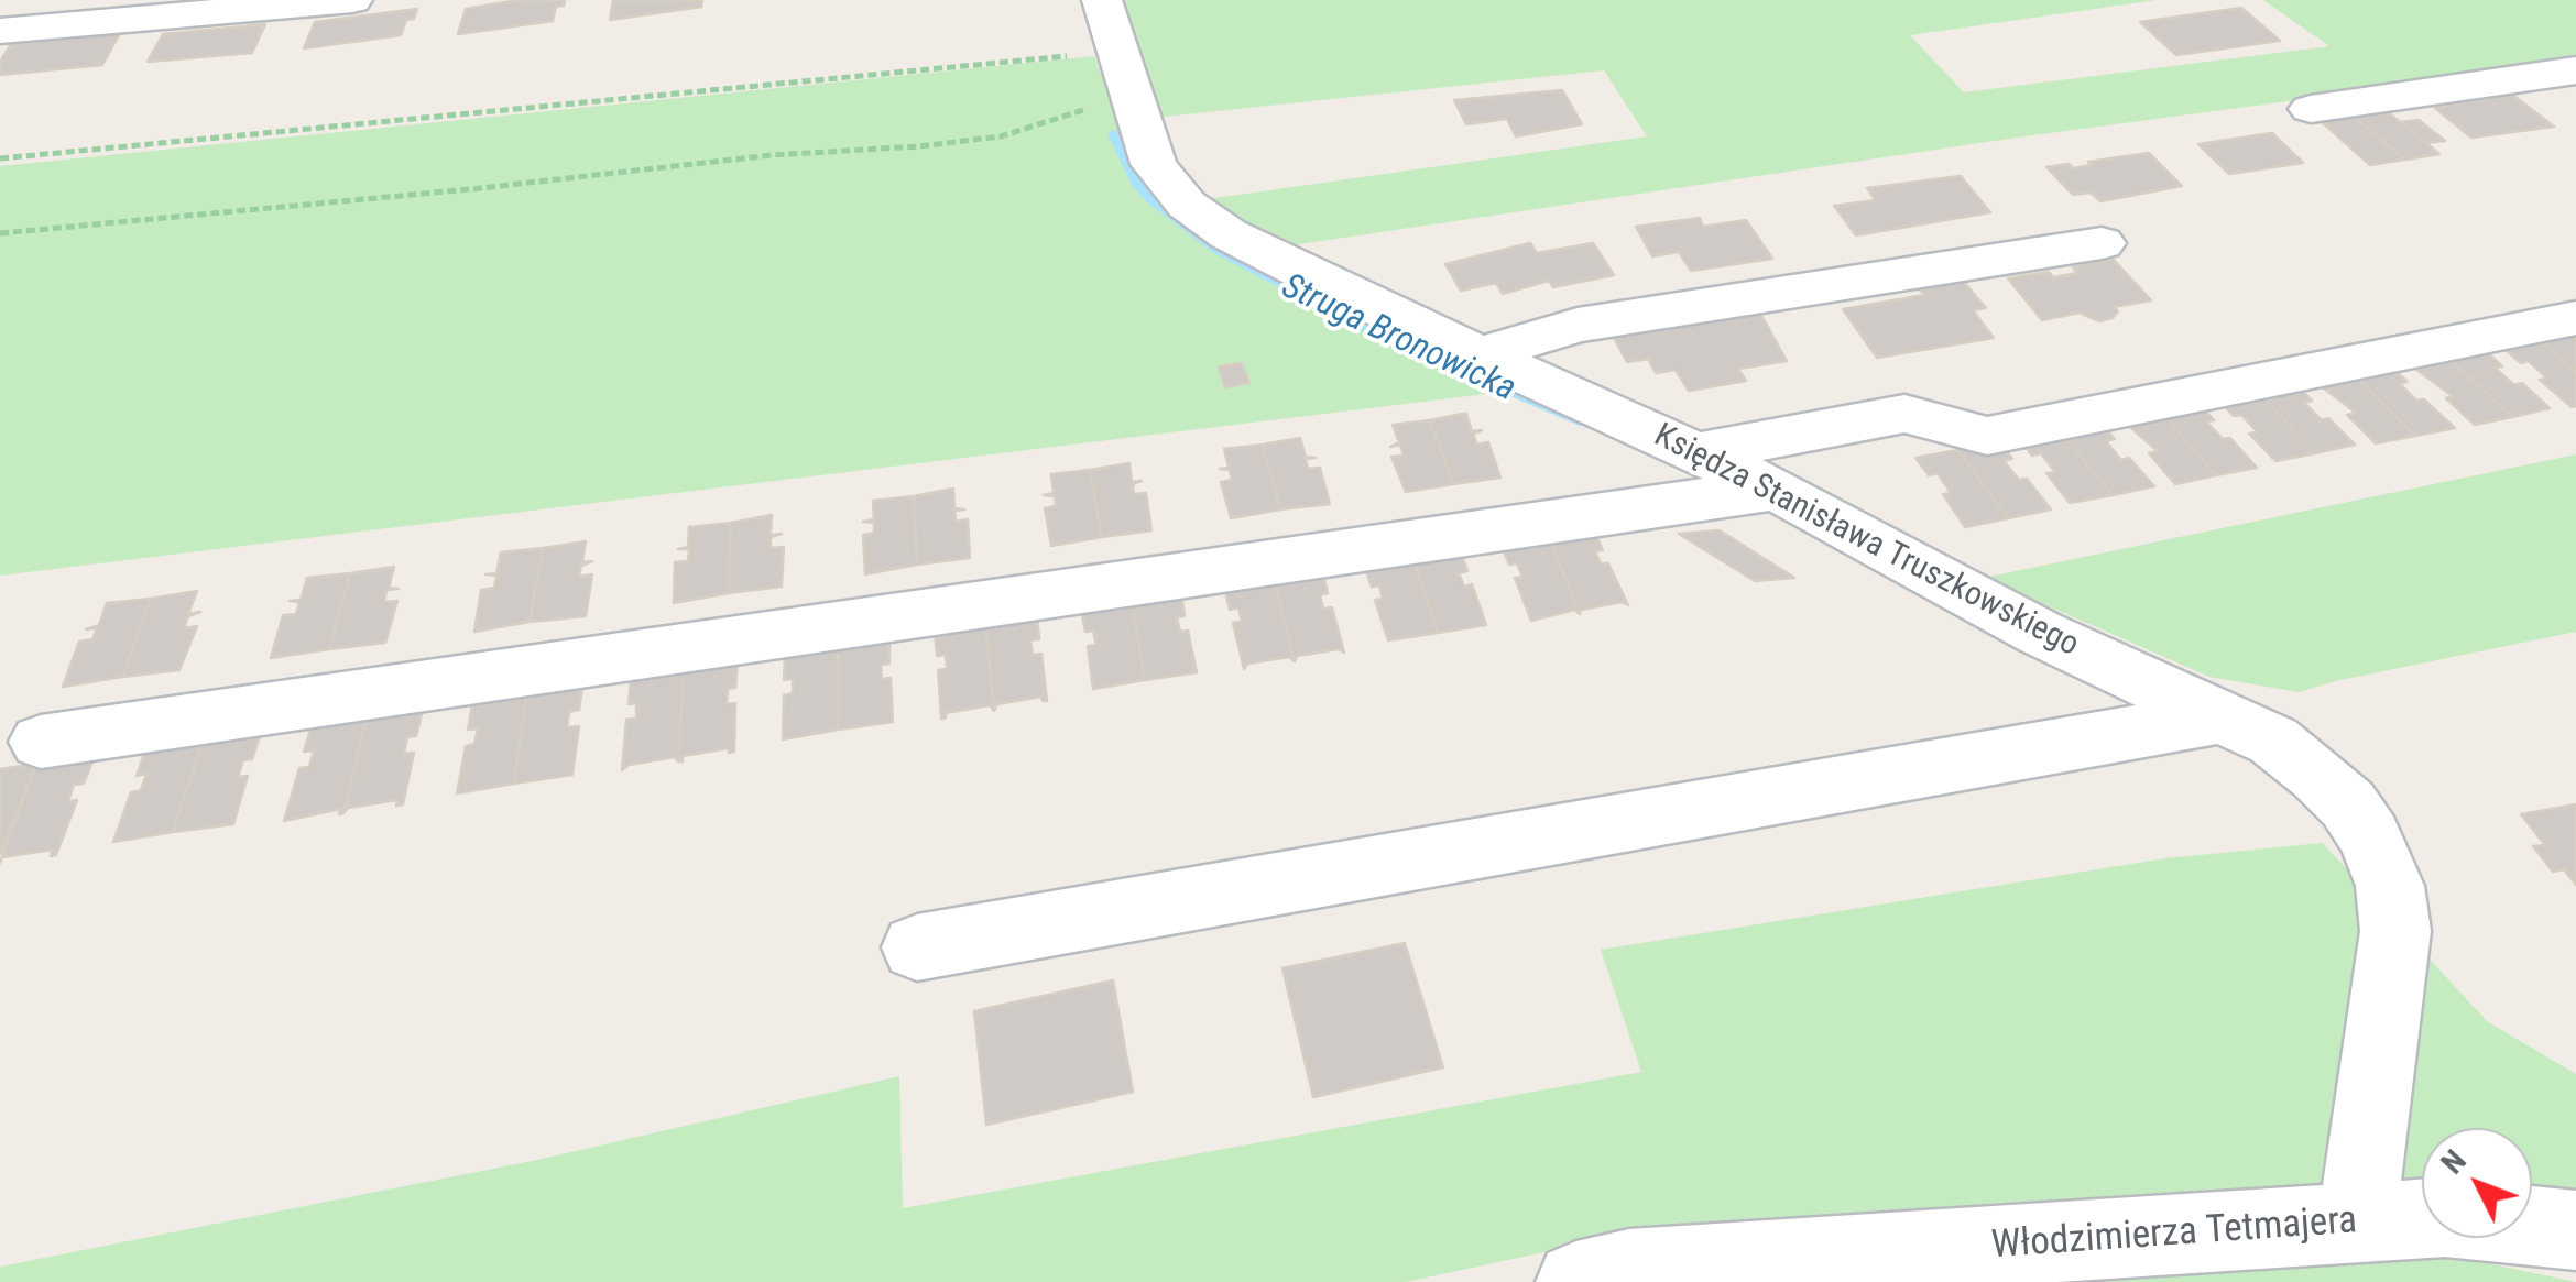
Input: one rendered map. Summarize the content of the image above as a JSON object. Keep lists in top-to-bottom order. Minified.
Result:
{"streets":{"street":["Księdza Stanisława Truszkowskiego","Włodzimierza Tetmajera"]},"crossings":[["Księdza Stanisława Truszkowskiego","Włodzimierza Tetmajera"]],"water":["Struga Bronowicka"],"north":"top left"}
